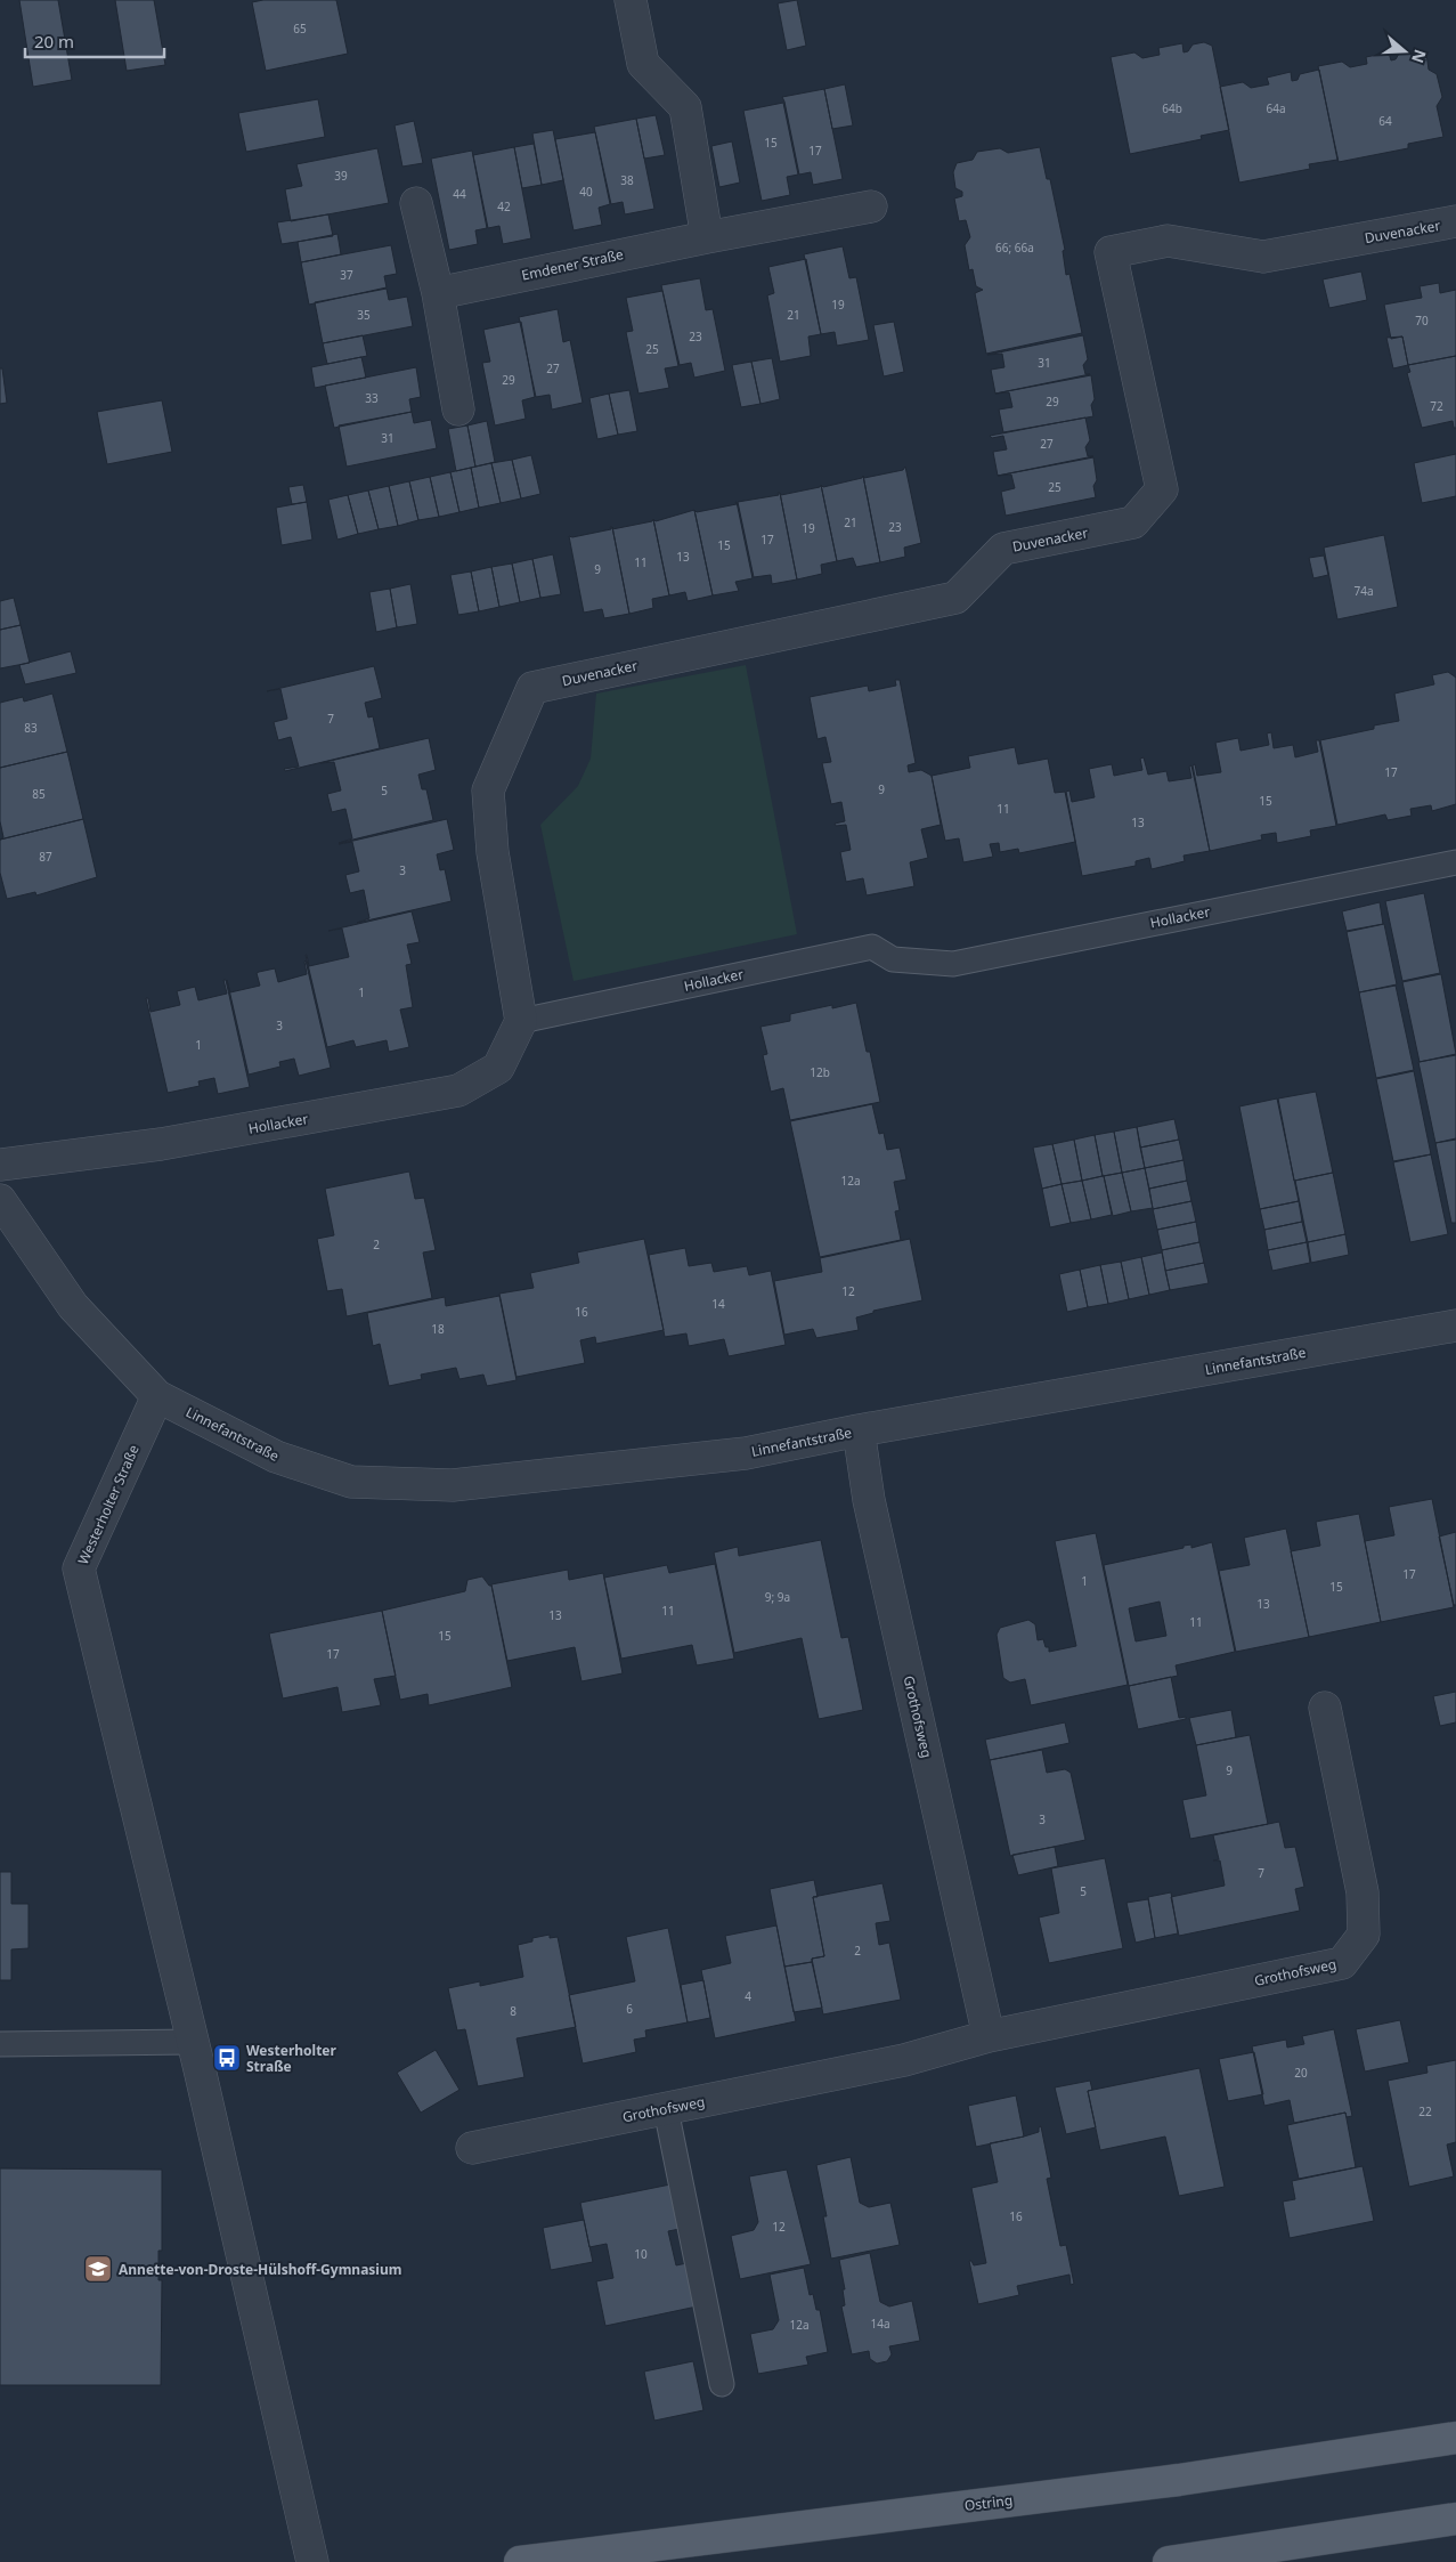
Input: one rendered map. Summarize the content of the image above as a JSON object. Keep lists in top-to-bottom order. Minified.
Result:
{"streets":{"main road":["Ostring"],"street":["Duvenacker","Emdener Straße","Hollacker","Linnefantstraße","Westerholter Straße","Grothofsweg"]},"crossings":[["Duvenacker","Hollacker"],["Linnefantstraße","Westerholter Straße"],["Linnefantstraße","Grothofsweg"]],"places":{"bus stop":["Westerholter Straße"],"school or university":["Annette-von-Droste-Hülshoff-Gymnasium"]},"house_numbers":["65","64b","64a","64","15","17","39","38","40","44","42","66; 66a","37","19","35","21","70","23","25","31","27","29","33","29","72","31","27","25","21","23","19","17","15","13","11","9","74a","7","83","17","9","5","85","15","11","13","87","3","1","3","1","12b","12a","2","12","14","16","18","17","1","15","9; 9a","13","11","13","11","15","17","9","3","7","5","2","4","6","8","20","22","16","12","10","14a","12a"],"scale_bar":"20 m","north":"right"}
